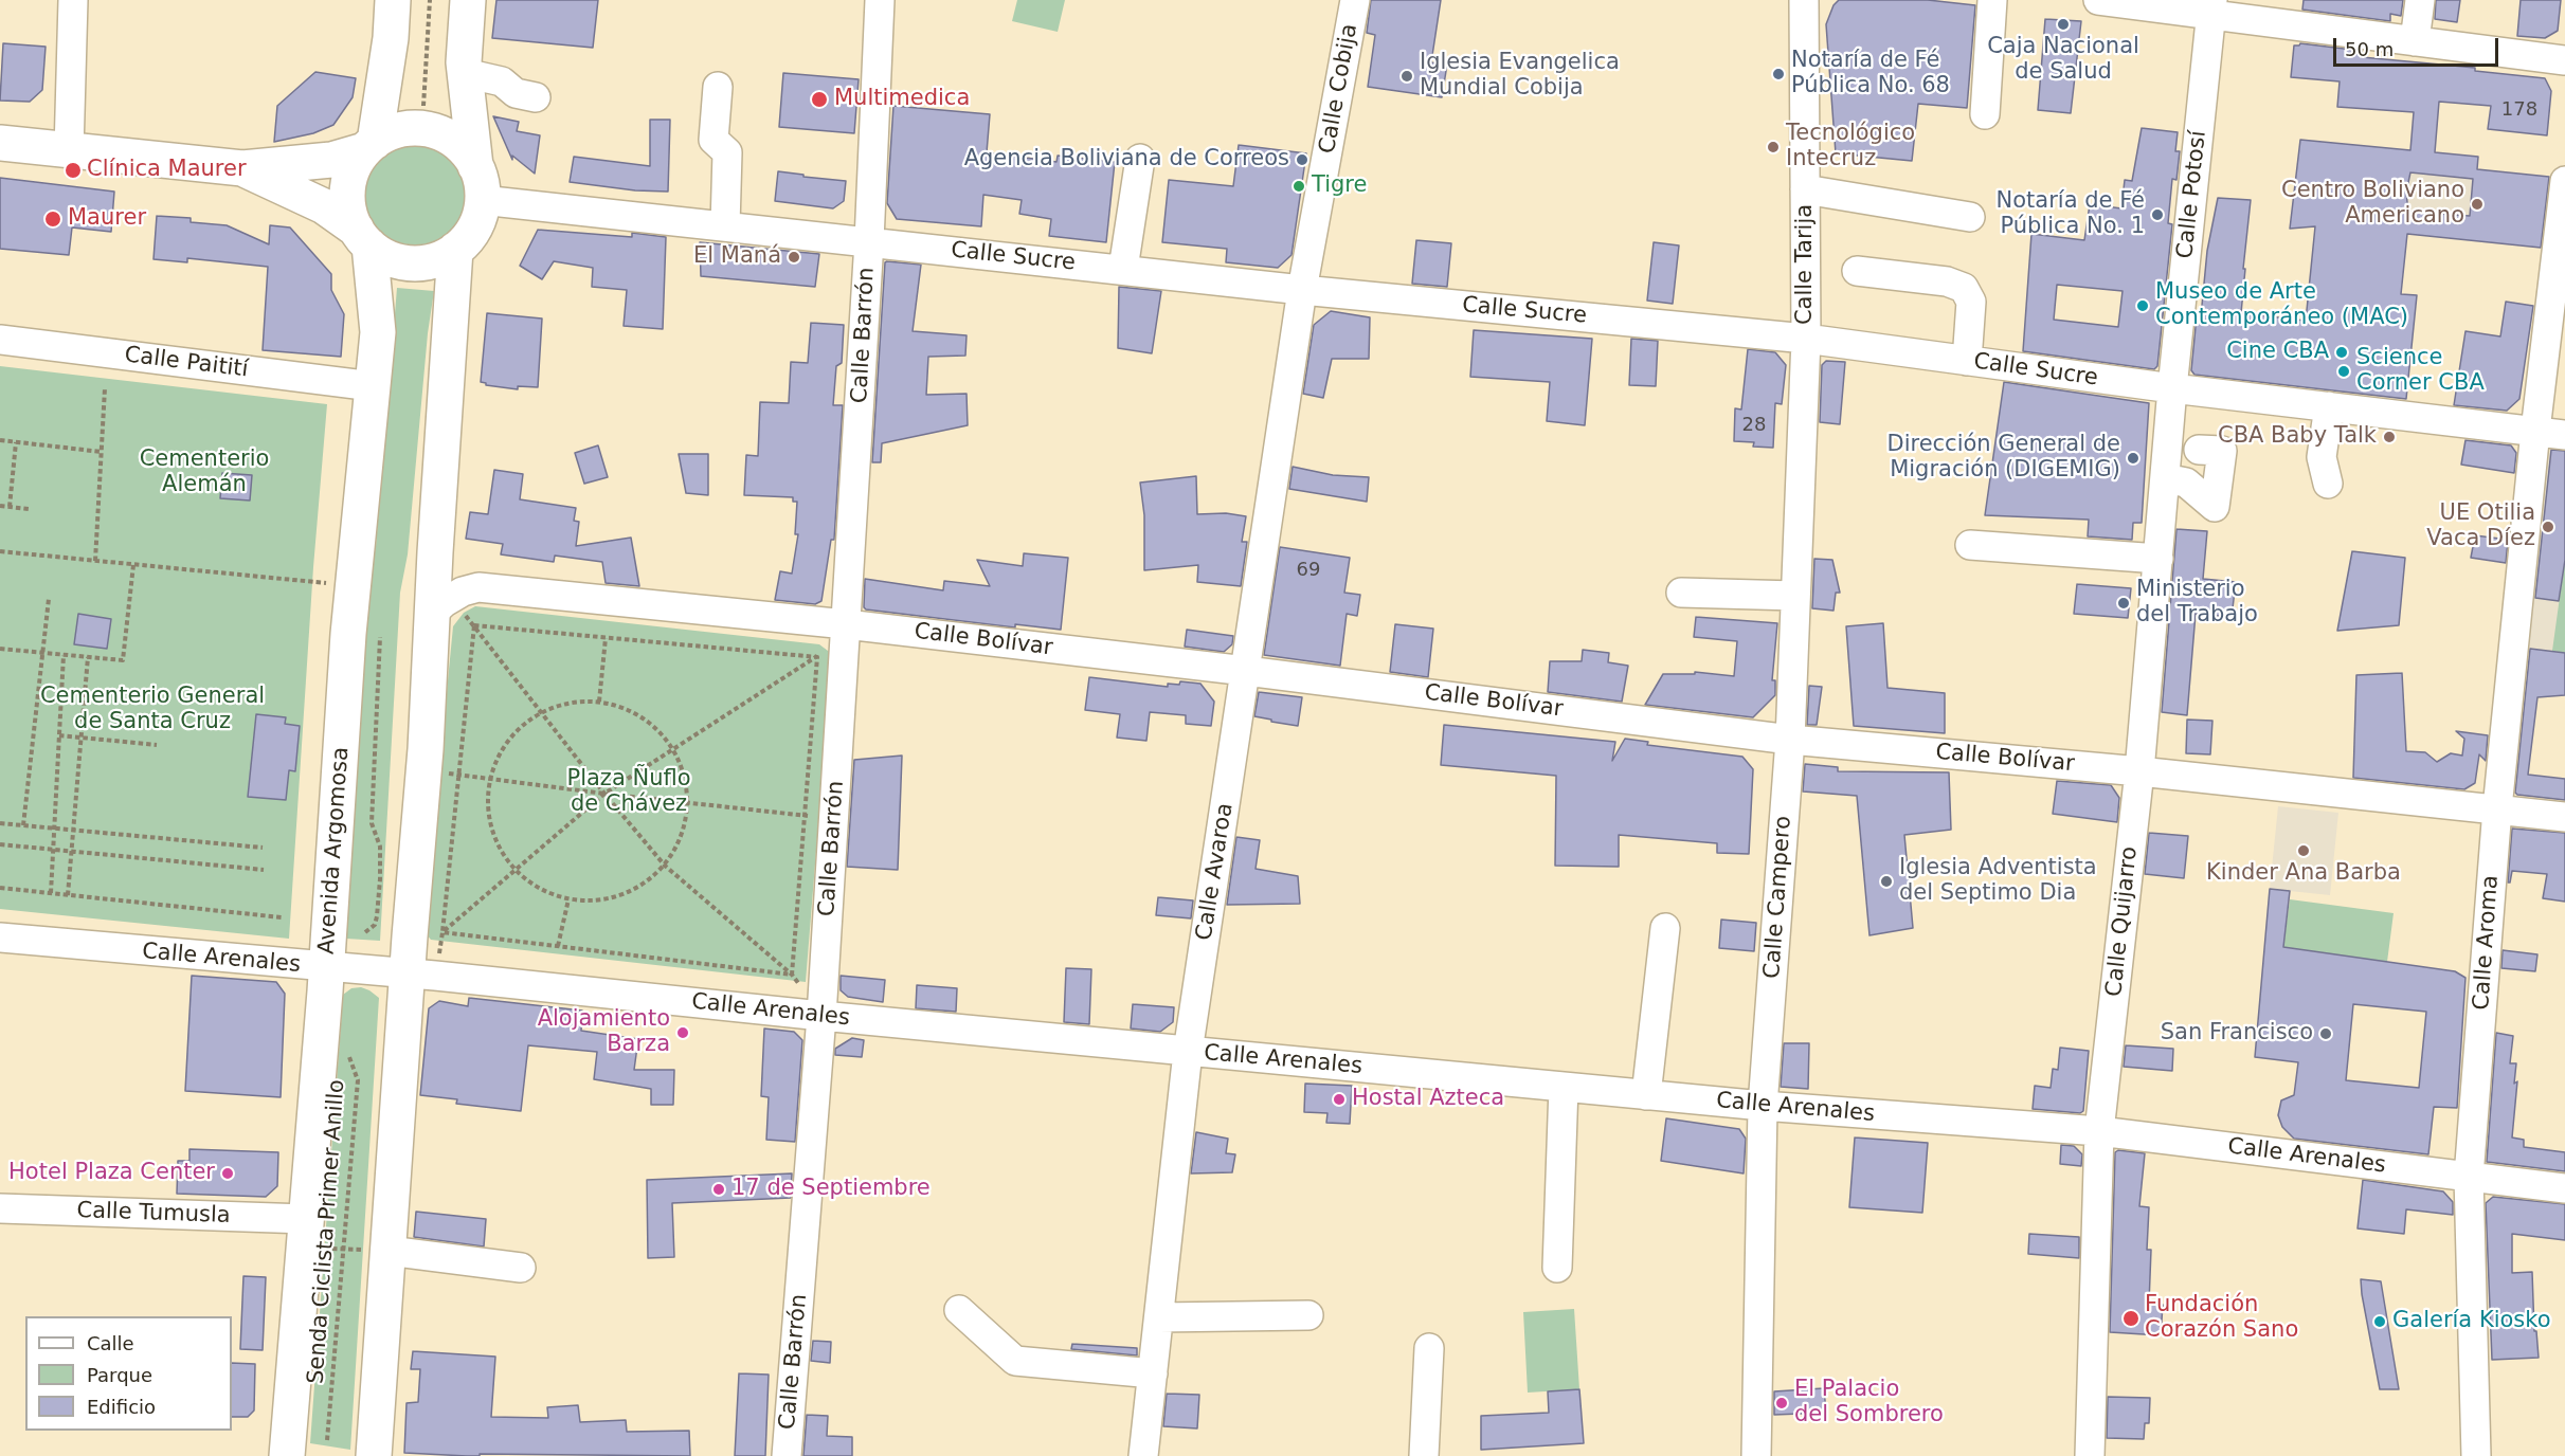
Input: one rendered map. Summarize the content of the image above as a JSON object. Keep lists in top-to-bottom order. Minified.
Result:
{"streets":{"main road":["Avenida Argomosa"],"street":["Calle Cobija","Calle Potosí","Calle Sucre","Calle Tarija","Calle Barrón","Calle Paitití","Calle Bolívar","Calle Avaroa","Calle Campero","Calle Quijarro","Calle Aroma","Calle Arenales","Calle Tumusla"],"path":["Senda Ciclista Primer Anillo"]},"crossings":[["Calle Cobija","Calle Sucre"],["Calle Cobija","Calle Avaroa"],["Calle Potosí","Calle Sucre"],["Calle Potosí","Calle Quijarro"],["Calle Sucre","Calle Tarija"],["Calle Sucre","Calle Barrón"],["Calle Sucre","Avenida Argomosa"],["Calle Sucre","Calle Avaroa"],["Calle Sucre","Calle Campero"],["Calle Sucre","Calle Quijarro"],["Calle Sucre","Calle Aroma"],["Calle Tarija","Calle Campero"],["Calle Barrón","Calle Bolívar"],["Calle Barrón","Calle Arenales"],["Calle Paitití","Avenida Argomosa"],["Calle Bolívar","Calle Avaroa"],["Calle Bolívar","Calle Campero"],["Calle Bolívar","Calle Quijarro"],["Calle Bolívar","Calle Aroma"],["Avenida Argomosa","Calle Arenales"],["Avenida Argomosa","Calle Tumusla"],["Calle Avaroa","Calle Arenales"],["Calle Campero","Calle Arenales"],["Calle Quijarro","Calle Arenales"],["Calle Aroma","Calle Arenales"]],"parks":["Cementerio Alemán","Cementerio General de Santa Cruz","Plaza Ñuflo de Chávez"],"places":["Caja Nacional de Salud","Notaría de Fé Pública No. 68","Iglesia Evangelica Mundial Cobija","Multimedica","Tecnológico Intecruz","Agencia Boliviana de Correos","Clínica Maurer","Tigre","Centro Boliviano Americano","Notaría de Fé Pública No. 1","Maurer","El Maná","Museo de Arte Contemporáneo (MAC)","Cine CBA","Science Corner CBA","CBA Baby Talk","Dirección General de Migración (DIGEMIG)","UE Otilia Vaca Díez","Ministerio del Trabajo","Kinder Ana Barba","Iglesia Adventista del Septimo Dia","Alojamiento Barza","San Francisco","Hostal Azteca","Hotel Plaza Center","17 de Septiembre","Fundación Corazón Sano","Galería Kiosko","El Palacio del Sombrero"],"house_numbers":["178","28","69"],"legend":["Calle","Parque","Edificio"],"scale_bar":"50 m"}
